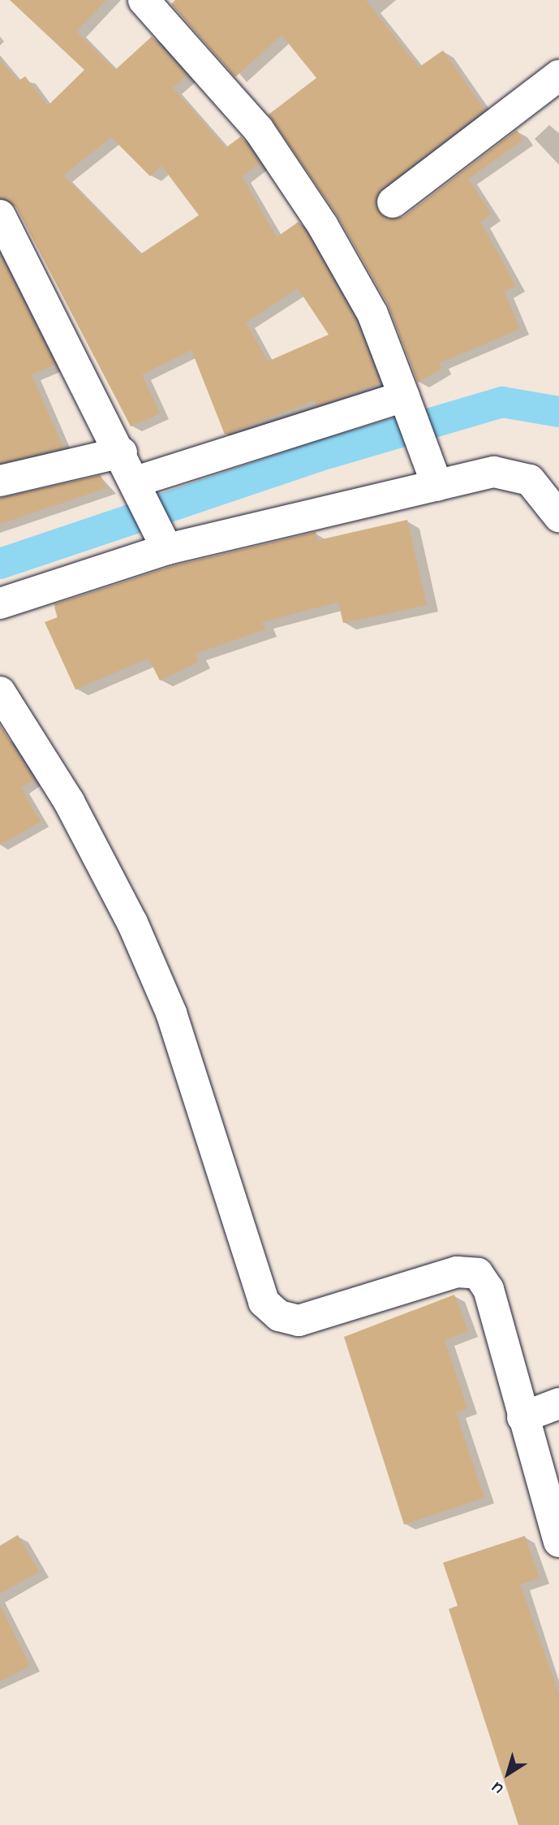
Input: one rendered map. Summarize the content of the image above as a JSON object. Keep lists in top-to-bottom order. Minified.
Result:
{"north":"bottom left"}
